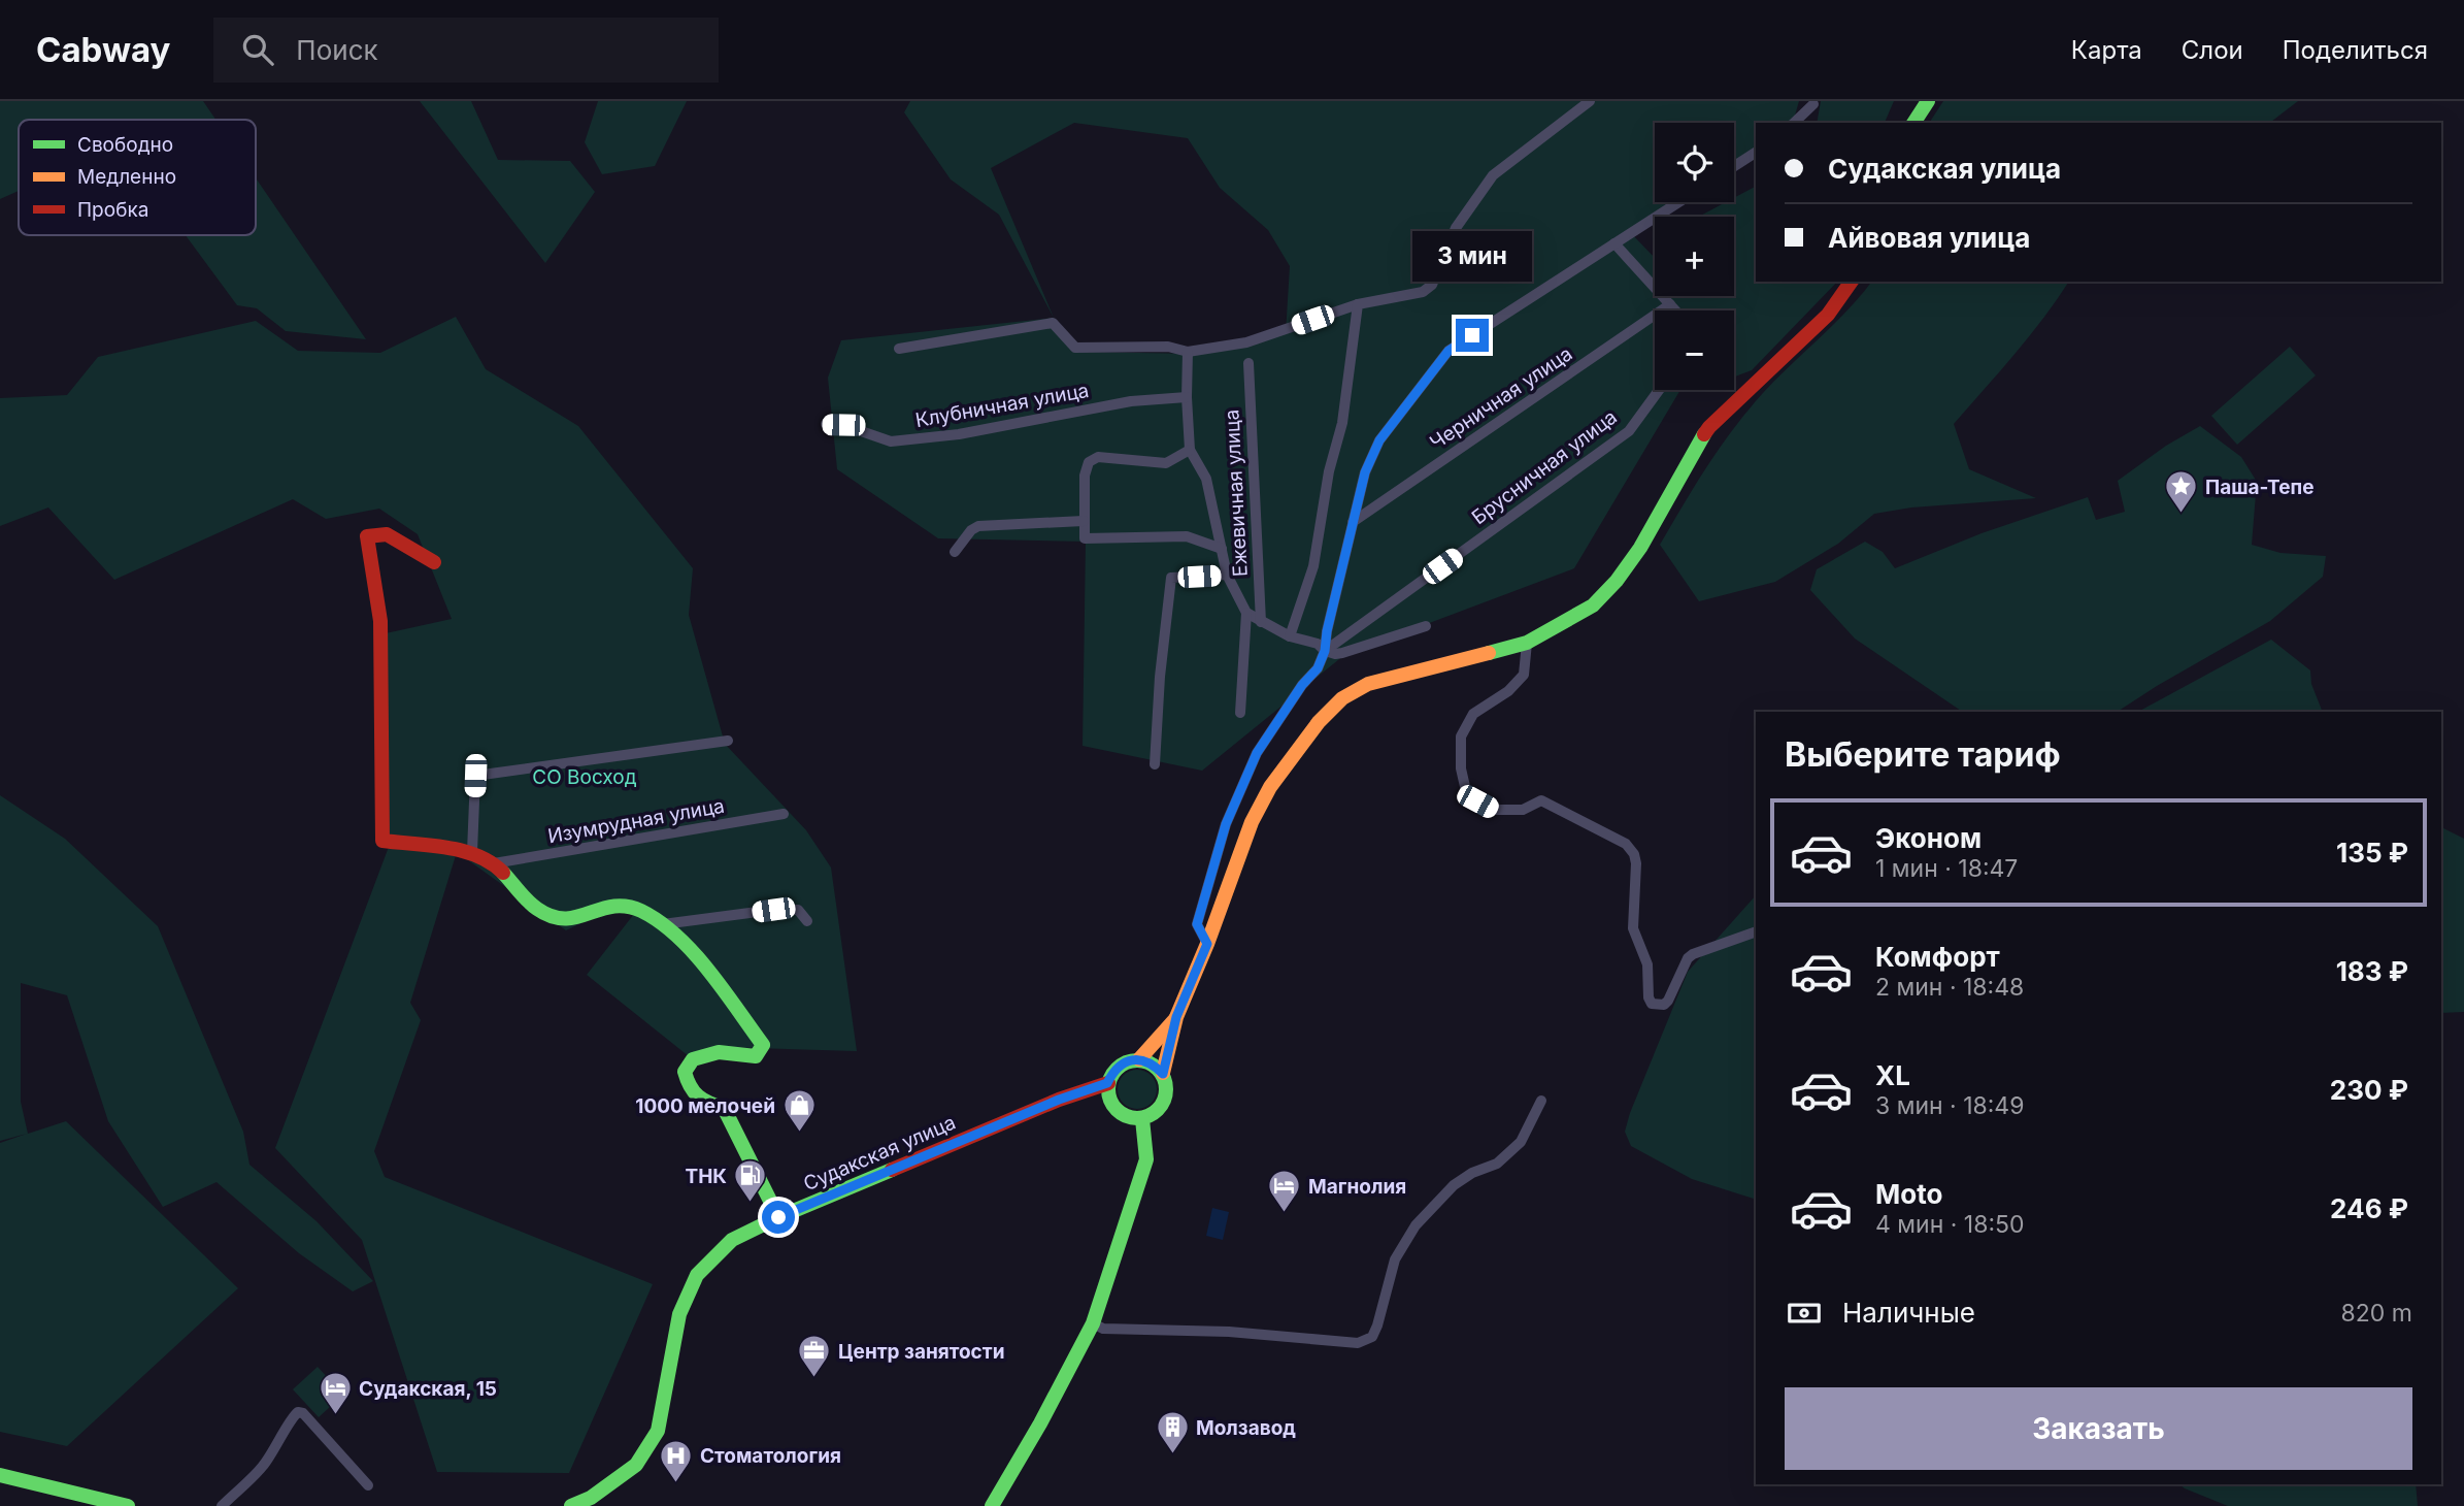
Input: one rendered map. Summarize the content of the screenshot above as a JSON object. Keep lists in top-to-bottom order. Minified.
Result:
{"streets":{"main road":["Судакская улица"],"street":["Черничная улица","Клубничная улица","Брусничная улица","Ежевичная улица","Изумрудная улица"]},"parks":["СО Восход"],"places":{"place":["Паша-Тепе"],"shop":["1000 мелочей"],"fuel station":["ТНК"],"hotel":["Магнолия","Судакская, 15"],"office":["Центр занятости"],"building":["Молзавод"],"hospital":["Стоматология"]},"legend":["Свободно","Медленно","Пробка"],"page":{"header":"Cabway","search":"Поиск","nav":["Карта","Слои","Поделиться"],"map_buttons":["+","−"],"banner":["Судакская улица","Айвовая улица"],"bubble":"3 мин","heading":"Выберите тариф","list":[{"name":"Эконом","note":"1 мин · 18:47","value":"135 ₽"},{"name":"Комфорт","note":"2 мин · 18:48","value":"183 ₽"},{"name":"XL","note":"3 мин · 18:49","value":"230 ₽"},{"name":"Moto","note":"4 мин · 18:50","value":"246 ₽"}],"pay":["Наличные","820 m"],"buttons":"Заказать"}}
